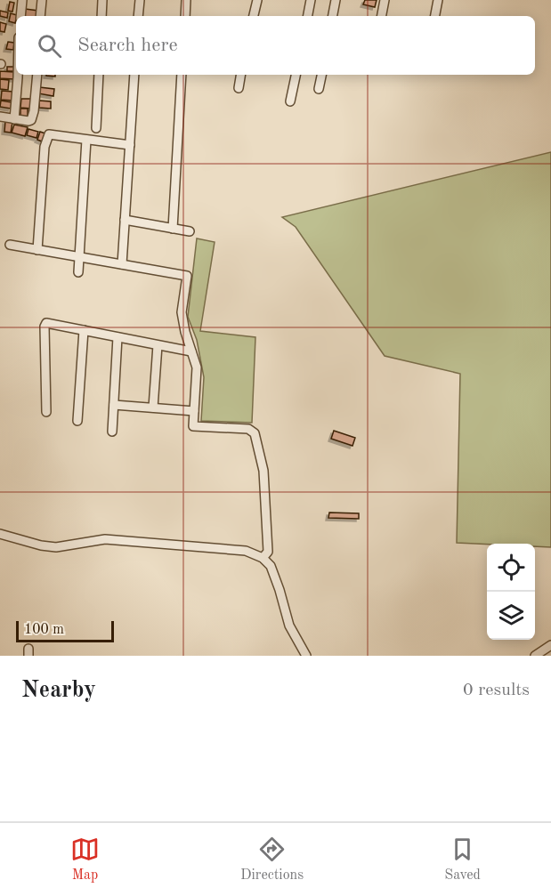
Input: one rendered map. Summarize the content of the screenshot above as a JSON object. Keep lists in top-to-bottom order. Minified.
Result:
{"scale_bar":"100 m","page":{"search":"Search here","scale":"100 m","heading":["Nearby","0 results"],"nav":["Map","Directions","Saved"]}}
